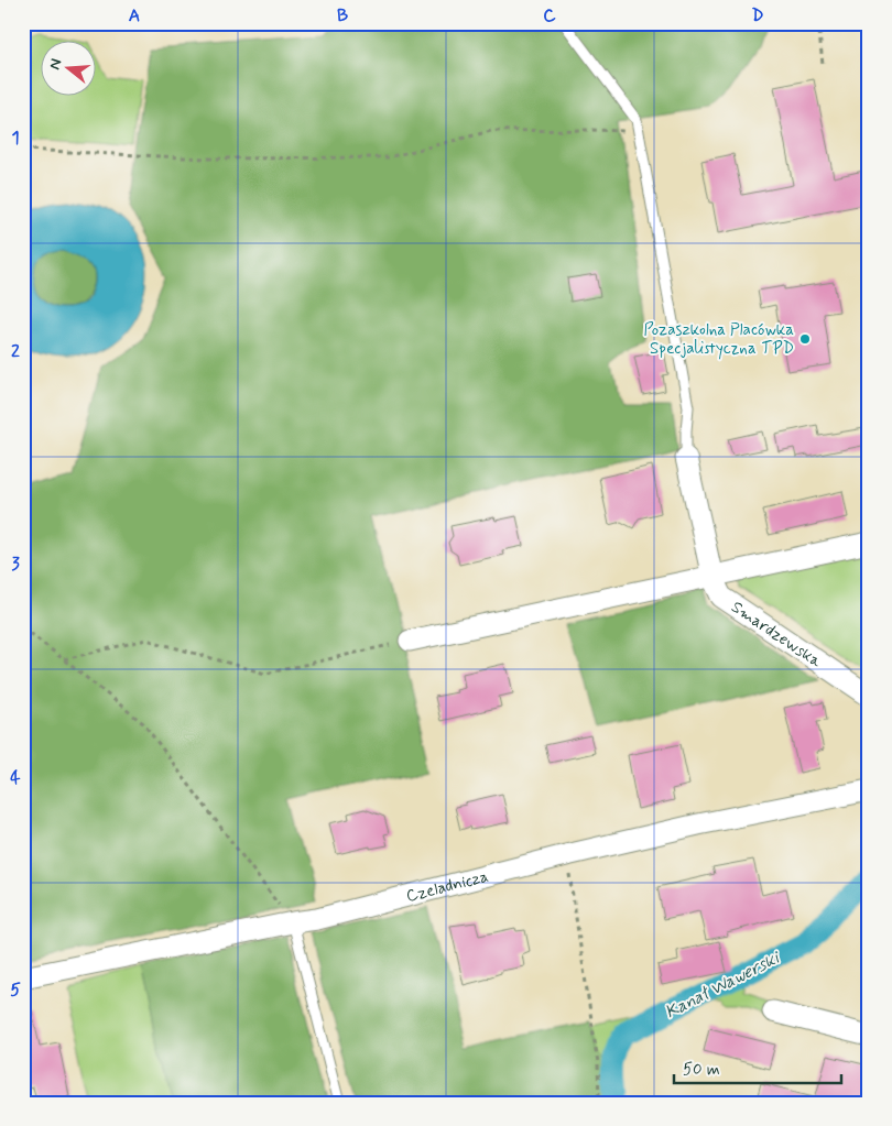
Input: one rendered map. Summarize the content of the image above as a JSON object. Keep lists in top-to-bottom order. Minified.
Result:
{"streets":{"street":["Smardzewska","Czeladnicza"]},"water":["Kanał Wawerski"],"places":["Pozaszkolna Placówka Specjalistyczna TPD"],"scale_bar":"50 m","north":"left","grid":{"columns":["A","B","C","D"],"rows":["1","2","3","4","5"]}}
